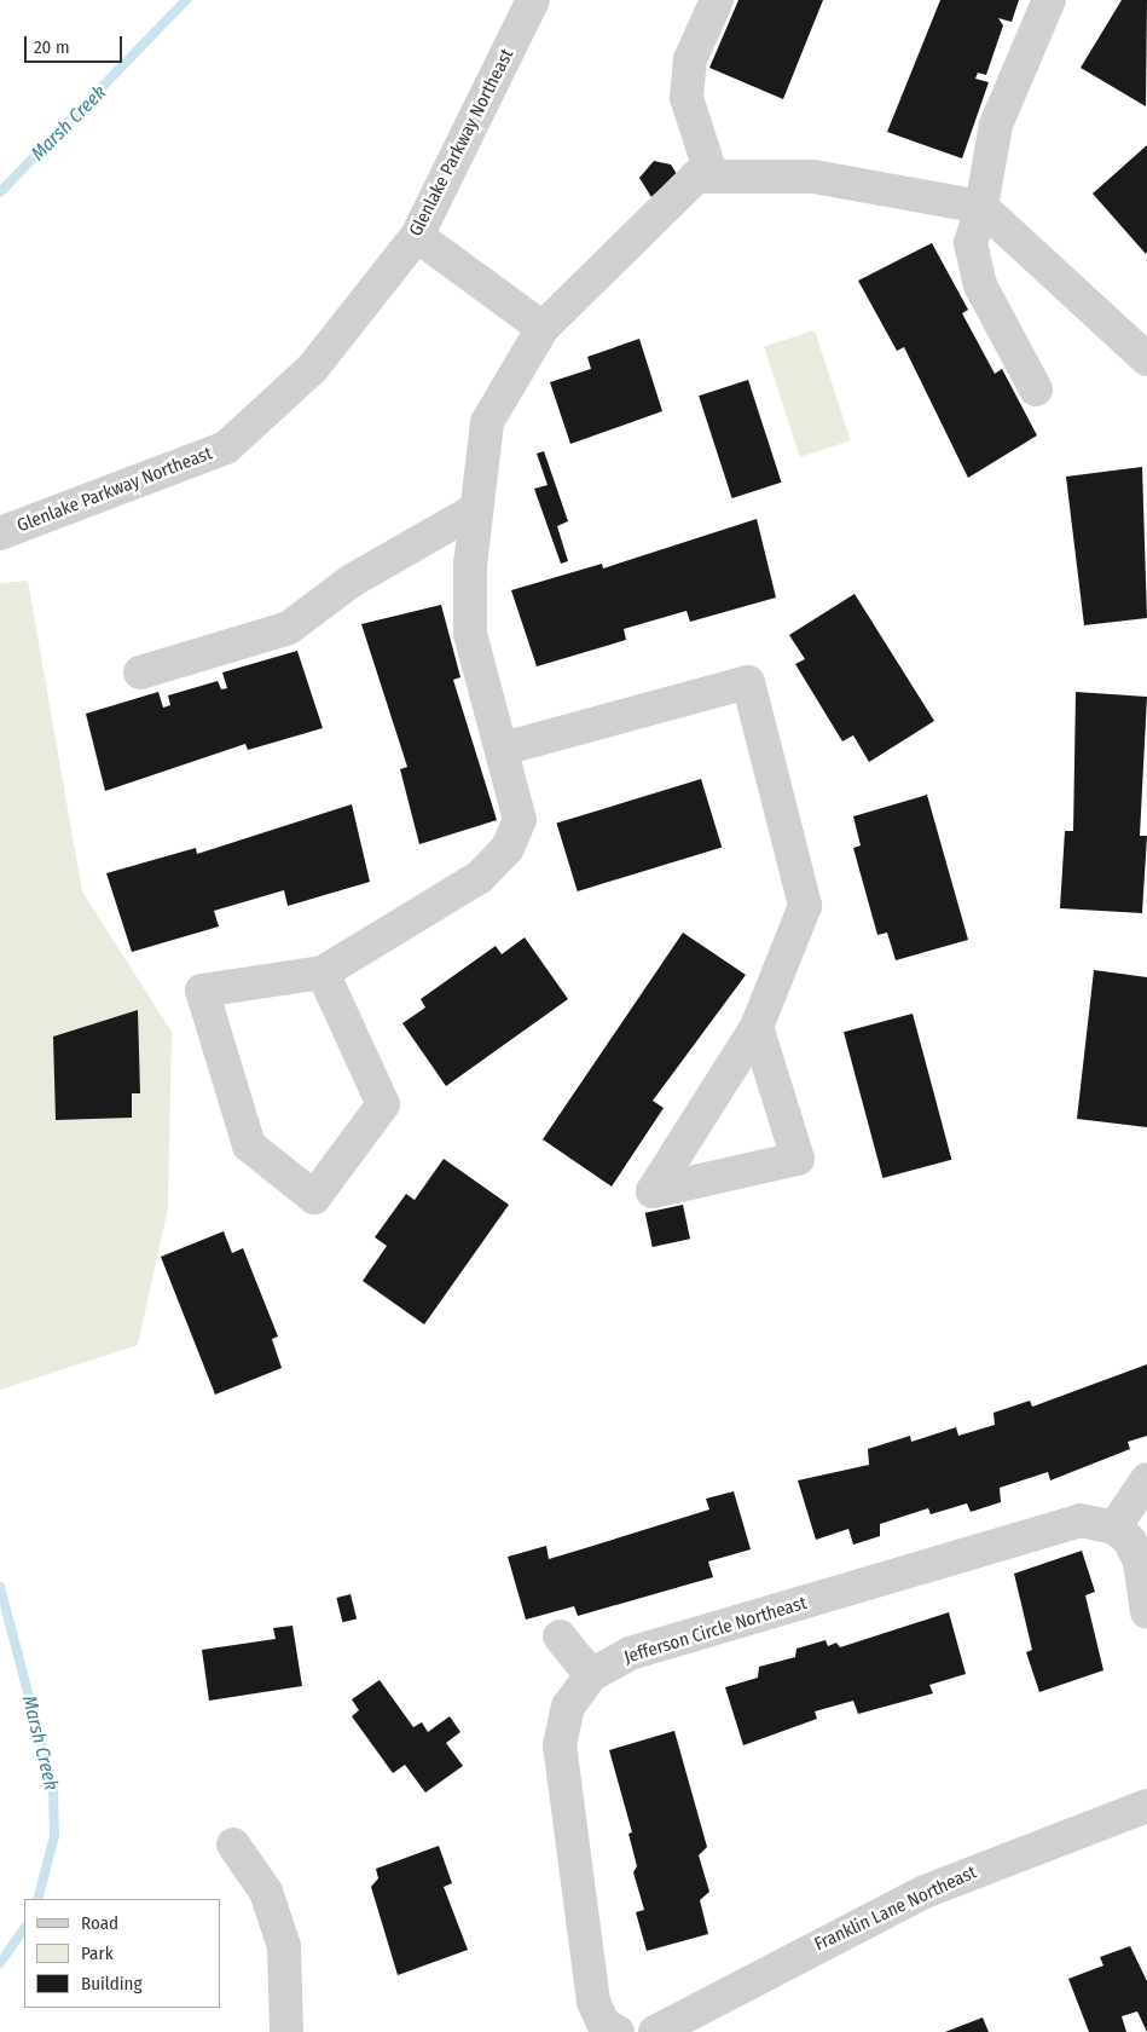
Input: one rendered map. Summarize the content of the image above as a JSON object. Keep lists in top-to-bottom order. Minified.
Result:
{"streets":{"street":["Glenlake Parkway Northeast","Jefferson Circle Northeast","Franklin Lane Northeast"]},"water":["Marsh Creek"],"legend":["Road","Park","Building"],"scale_bar":"20 m"}
